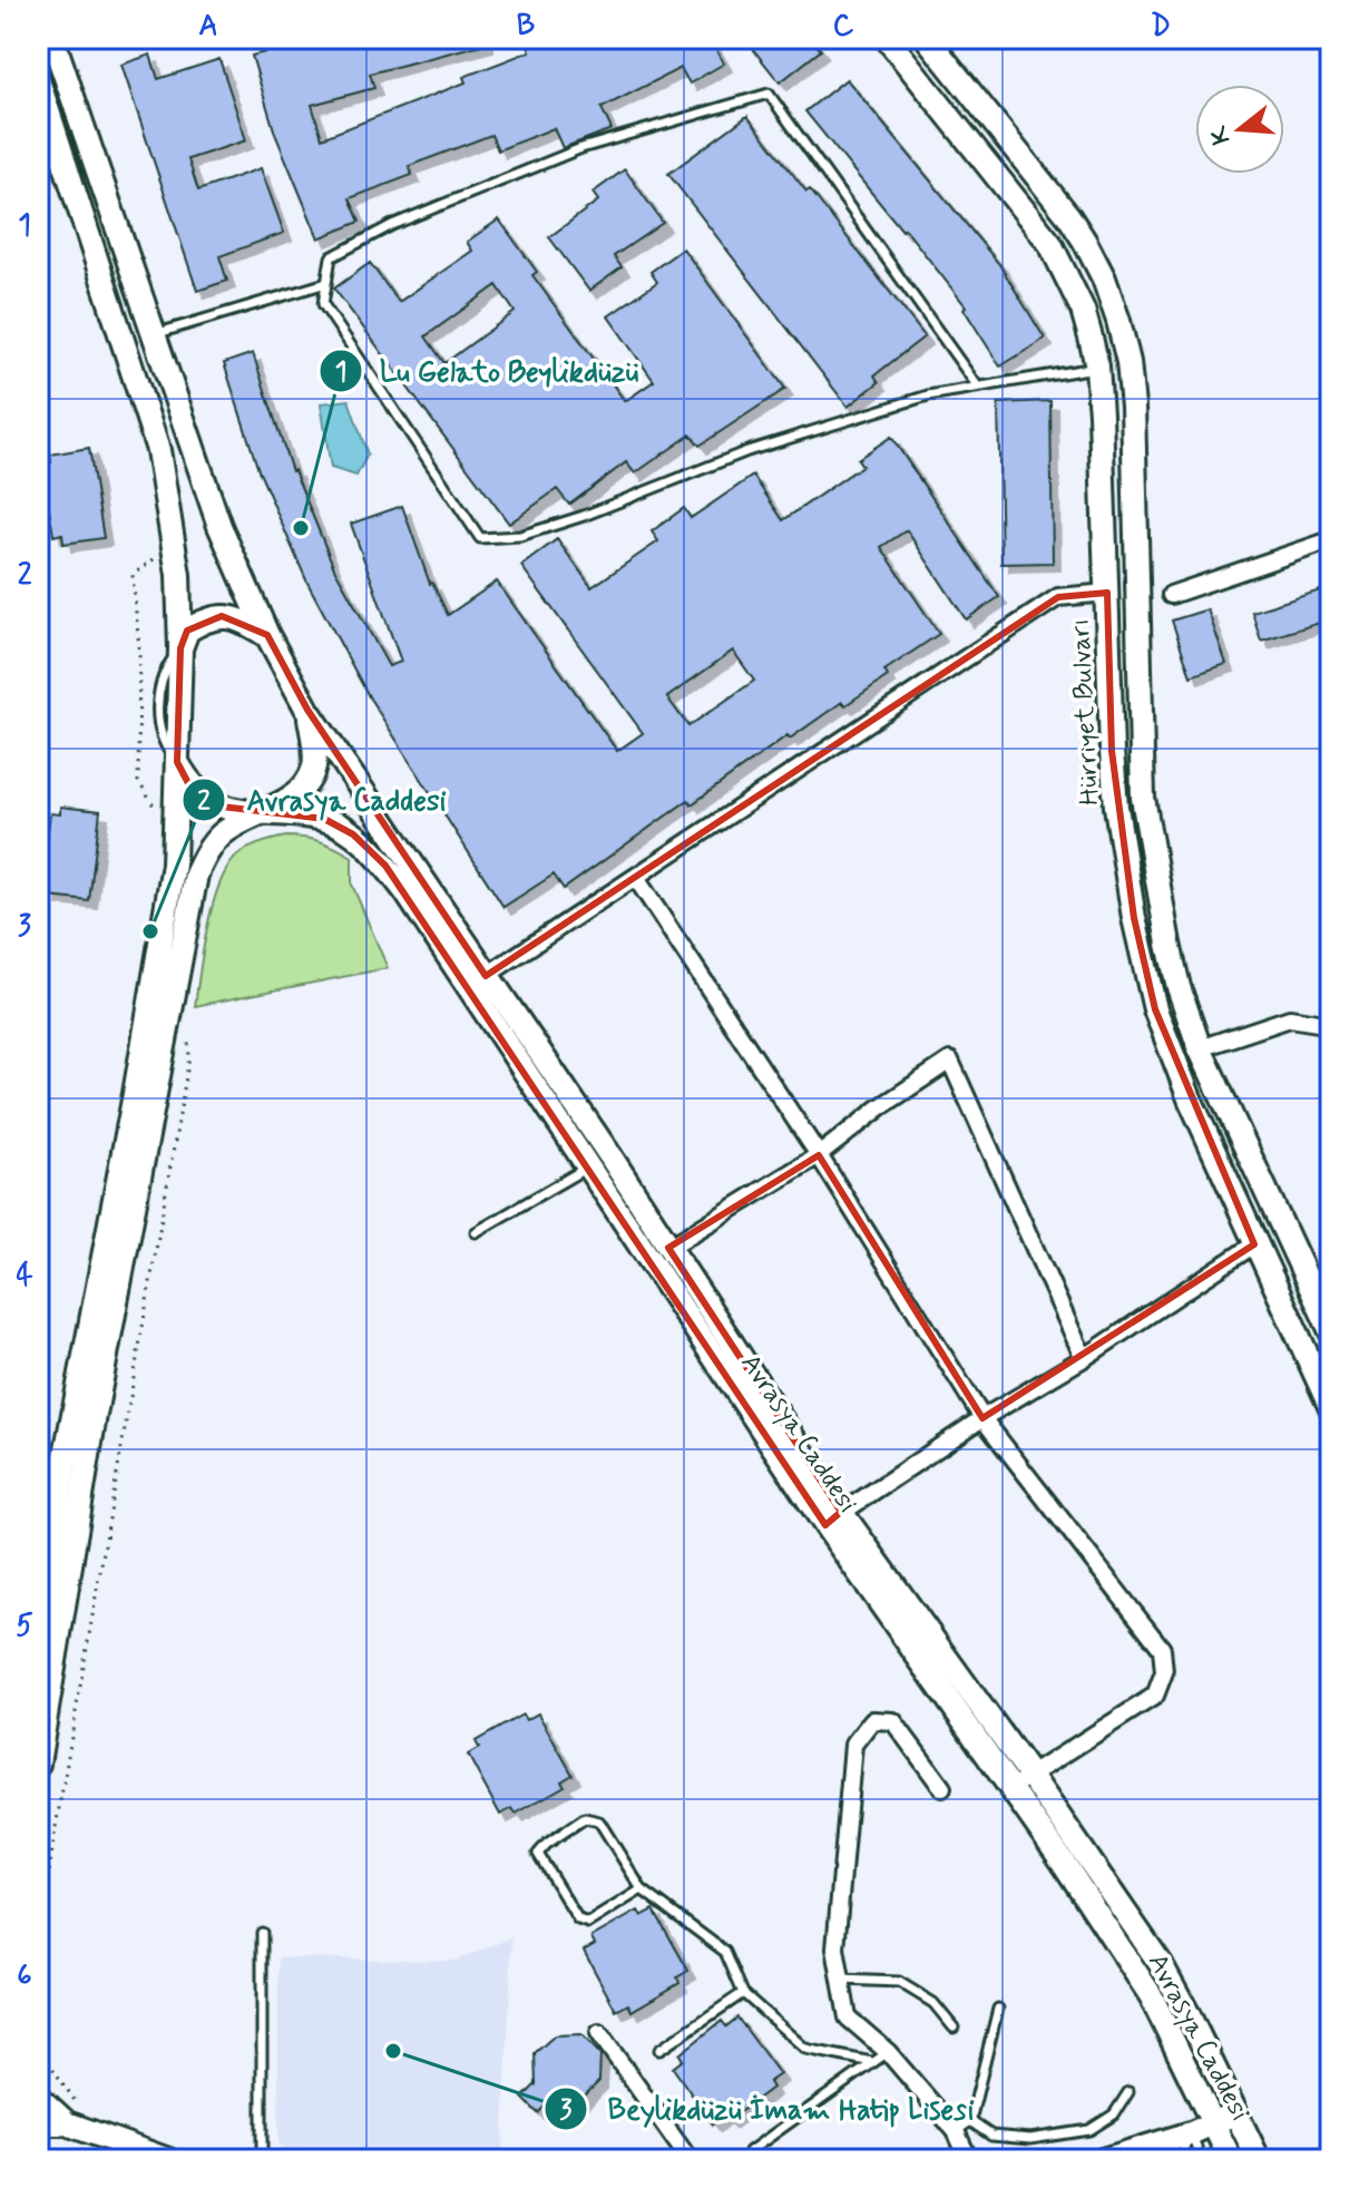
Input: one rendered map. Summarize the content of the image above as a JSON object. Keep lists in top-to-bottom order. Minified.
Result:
{"streets":{"street":["Hürriyet Bulvarı","Avrasya Caddesi"]},"places":["Lu Gelato Beylikdüzü","Avrasya Caddesi","Beylikdüzü İmam Hatip Lisesi"],"north":"left","grid":{"columns":["A","B","C","D"],"rows":["1","2","3","4","5","6"]}}
